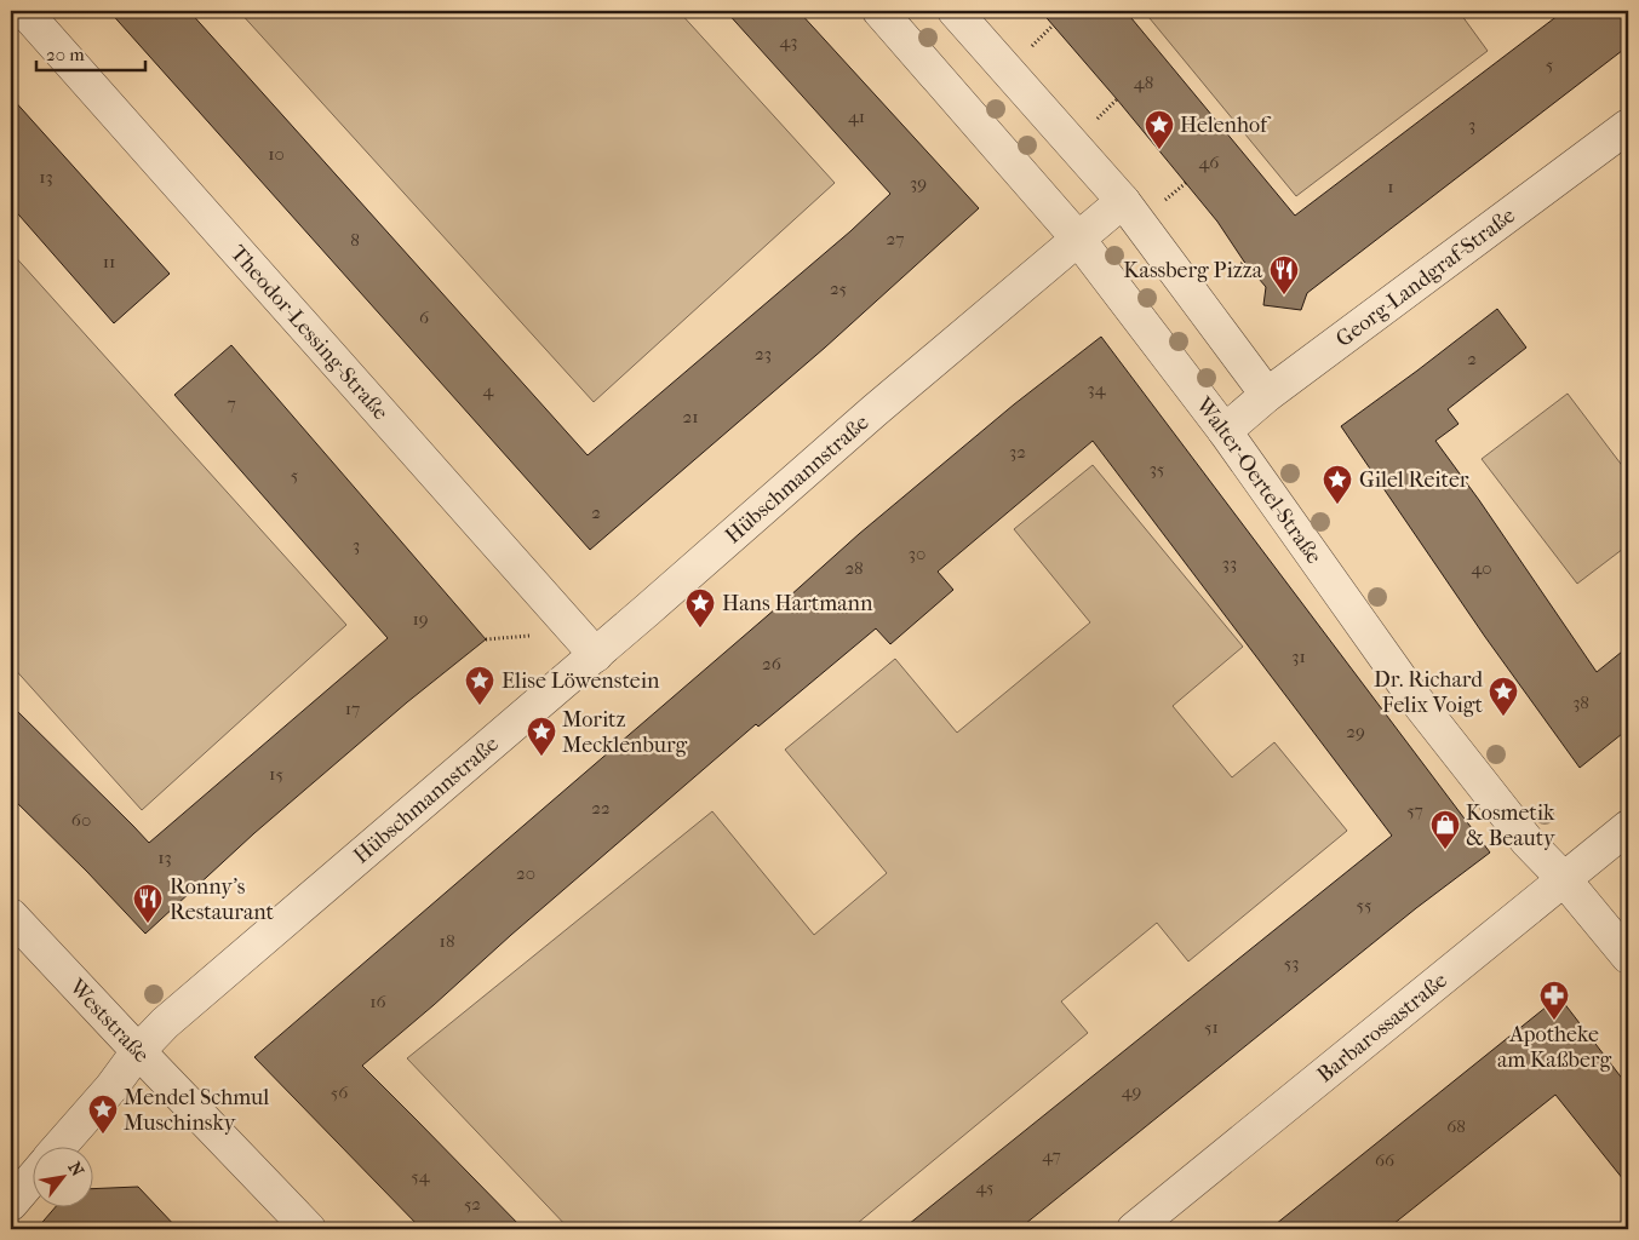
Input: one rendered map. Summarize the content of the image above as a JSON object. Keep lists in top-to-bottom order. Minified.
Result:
{"streets":{"street":["Georg-Landgraf-Straße","Theodor-Lessing-Straße","Hübschmannstraße","Walter-Oertel-Straße","Weststraße","Barbarossastraße"]},"crossings":[["Georg-Landgraf-Straße","Walter-Oertel-Straße"],["Theodor-Lessing-Straße","Hübschmannstraße"],["Hübschmannstraße","Walter-Oertel-Straße"],["Hübschmannstraße","Weststraße"],["Walter-Oertel-Straße","Barbarossastraße"]],"places":{"place":["Helenhof","Gilel Reiter","Hans Hartmann","Elise Löwenstein","Dr. Richard Felix Voigt","Moritz Mecklenburg","Mendel Schmul Muschinsky"],"restaurant":["Kassberg Pizza","Ronny's Restaurant"],"shop":["Kosmetik & Beauty"],"pharmacy":["Apotheke am Kaßberg"]},"house_numbers":["43","5","48","41","3","10","46","13","39","1","27","8","11","25","6","23","2","34","4","7","21","32","35","5","2","3","30","33","28","40","19","31","26","38","17","29","15","22","57","60","13","20","55","18","53","16","51","49","56","68","47","66","54","45","52"],"scale_bar":"20 m","north":"top right"}
